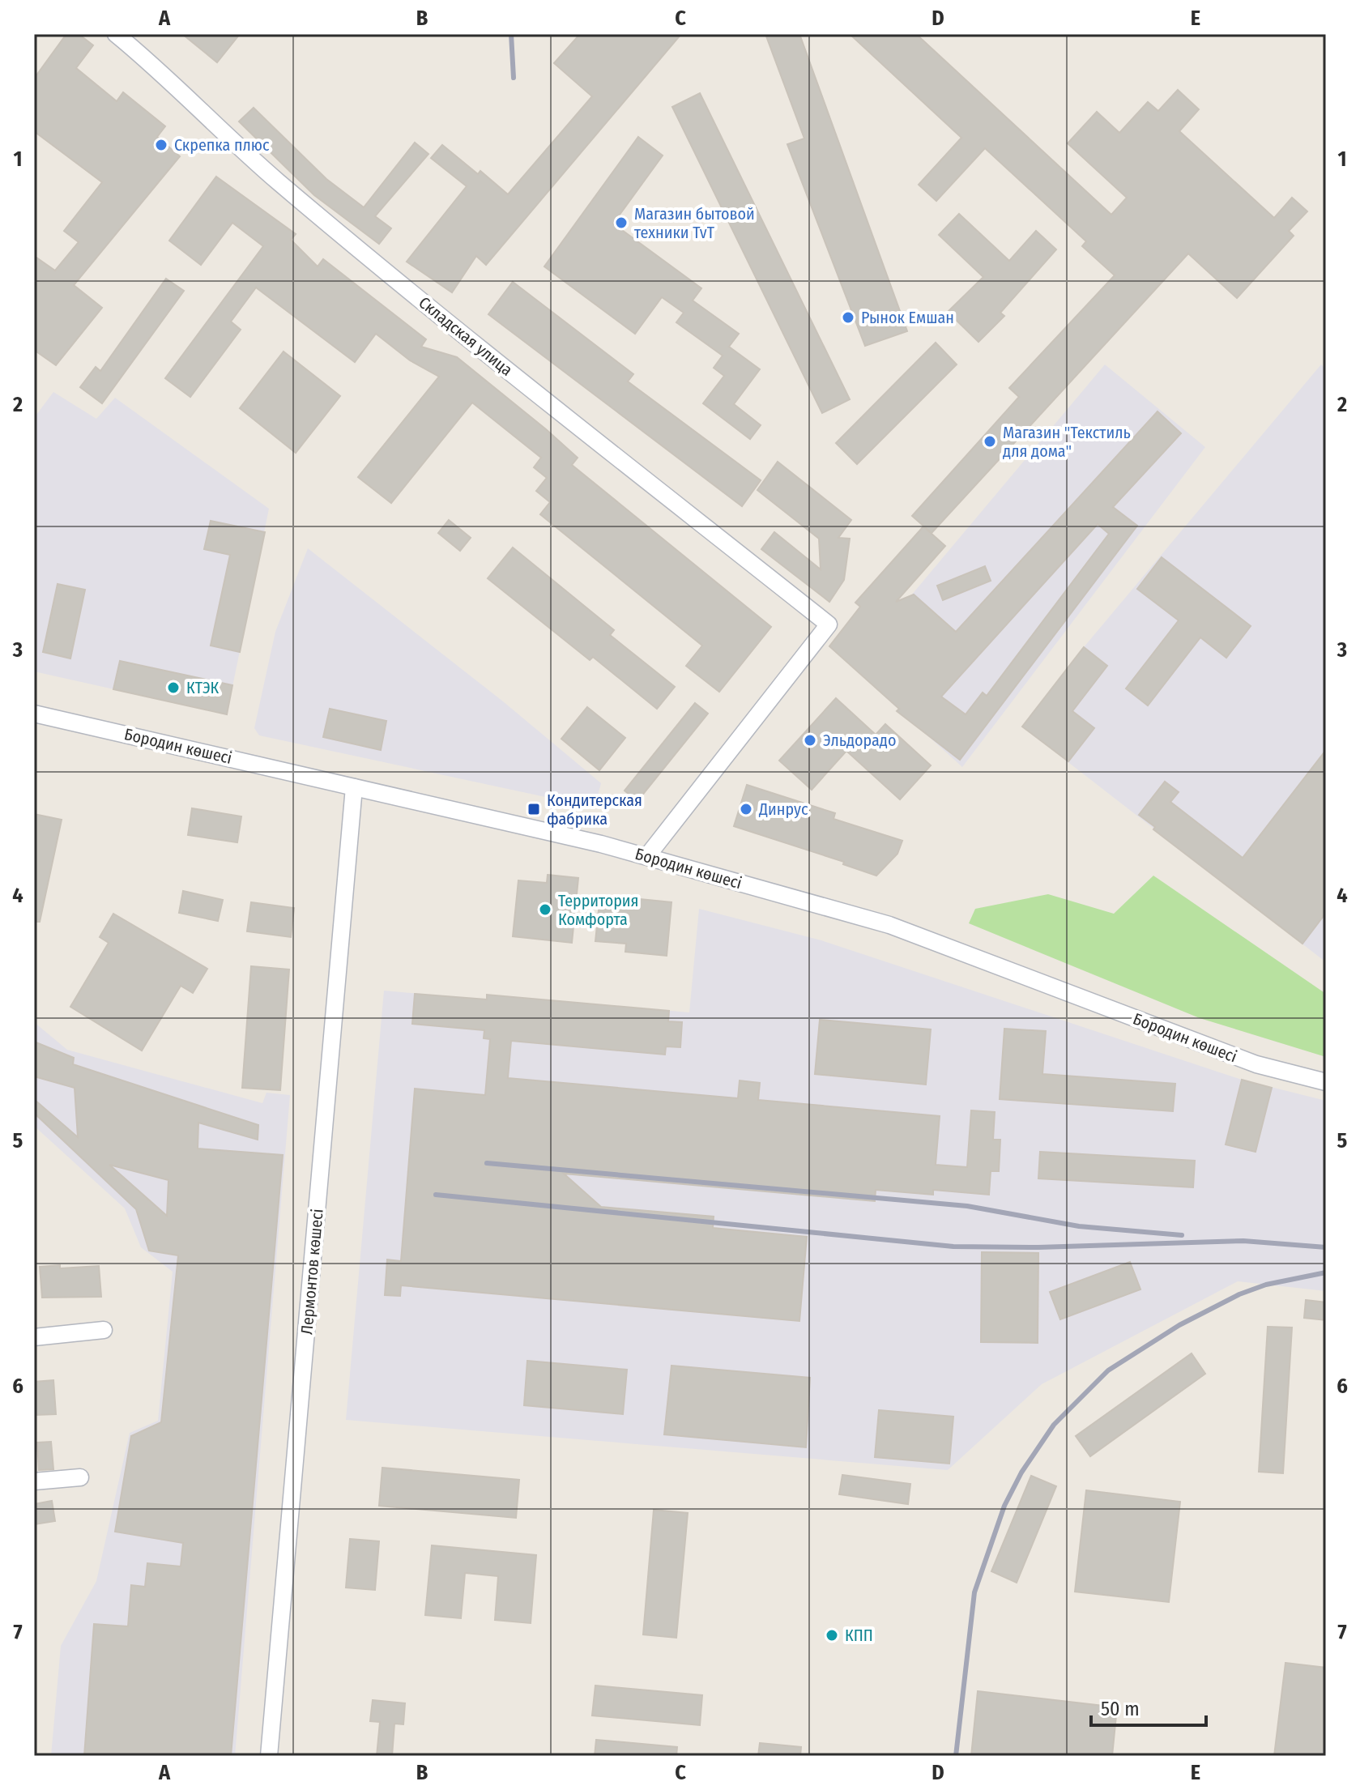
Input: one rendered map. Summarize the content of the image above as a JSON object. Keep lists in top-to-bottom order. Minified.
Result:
{"streets":{"street":["Складская улица","Бородин көшесі","Лермонтов көшесі"]},"crossings":[["Складская улица","Бородин көшесі"],["Бородин көшесі","Лермонтов көшесі"]],"places":{"other":["Скрепка плюс","Магазин бытовой техники TvT","Рынок Емшан","Магазин \"Текстиль для дома\"","КТЭК","Эльдорадо","Динрус","Территория Комфорта","КПП"],"transit":["Кондитерская фабрика"]},"scale_bar":"50 m","grid":{"columns":["A","B","C","D","E"],"rows":["1","2","3","4","5","6","7"]}}
